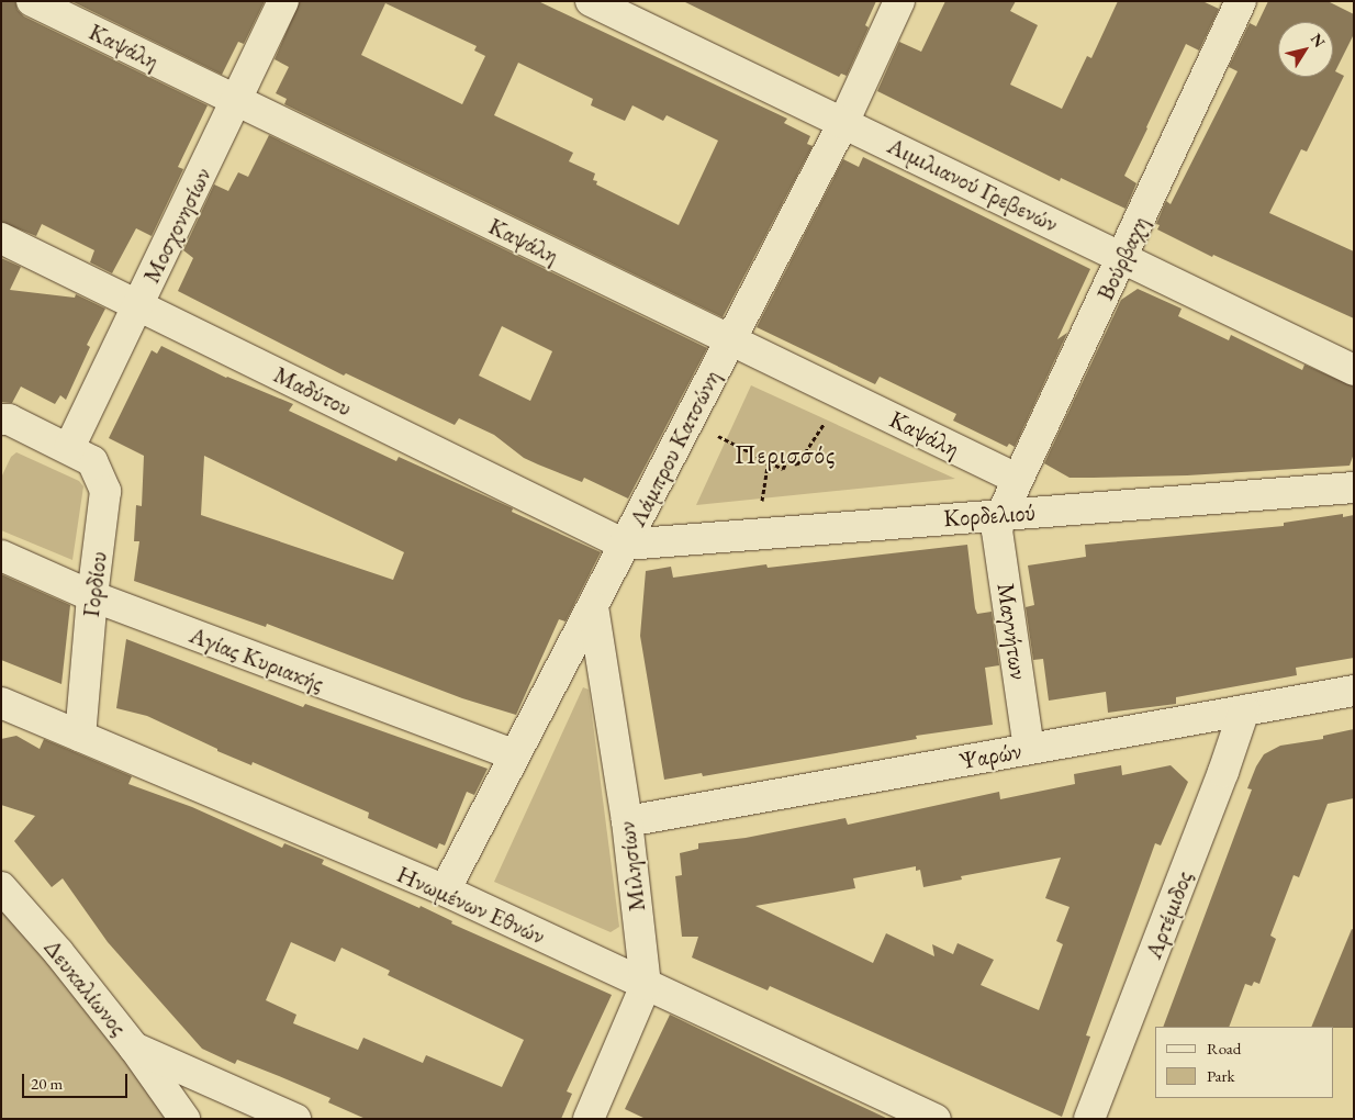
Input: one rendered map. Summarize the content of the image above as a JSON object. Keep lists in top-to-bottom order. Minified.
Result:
{"streets":{"street":["Καψάλη","Αιμιλιανού Γρεβενών","Μοσχονησίων","Βούρβαχη","Μαδύτου","Λάμπρου Κατσώνη","Κορδελιού","Γορδίου","Μαγνήτων","Αγίας Κυριακής","Ψαρών","Μιλησίων","Ηνωμένων Εθνών","Αρτέμιδος","Δευκαλίωνος"]},"crossings":[["Καψάλη","Μοσχονησίων"],["Καψάλη","Βούρβαχη"],["Καψάλη","Λάμπρου Κατσώνη"],["Αιμιλιανού Γρεβενών","Βούρβαχη"],["Αιμιλιανού Γρεβενών","Λάμπρου Κατσώνη"],["Μοσχονησίων","Μαδύτου"],["Μοσχονησίων","Γορδίου"],["Βούρβαχη","Κορδελιού"],["Βούρβαχη","Μαγνήτων"],["Μαδύτου","Λάμπρου Κατσώνη"],["Μαδύτου","Κορδελιού"],["Λάμπρου Κατσώνη","Κορδελιού"],["Λάμπρου Κατσώνη","Αγίας Κυριακής"],["Λάμπρου Κατσώνη","Μιλησίων"],["Λάμπρου Κατσώνη","Ηνωμένων Εθνών"],["Κορδελιού","Μαγνήτων"],["Γορδίου","Αγίας Κυριακής"],["Γορδίου","Ηνωμένων Εθνών"],["Μαγνήτων","Ψαρών"],["Ψαρών","Μιλησίων"],["Ψαρών","Αρτέμιδος"],["Μιλησίων","Ηνωμένων Εθνών"]],"districts":["Περισσός"],"legend":["Road","Park"],"scale_bar":"20 m","north":"top right"}
